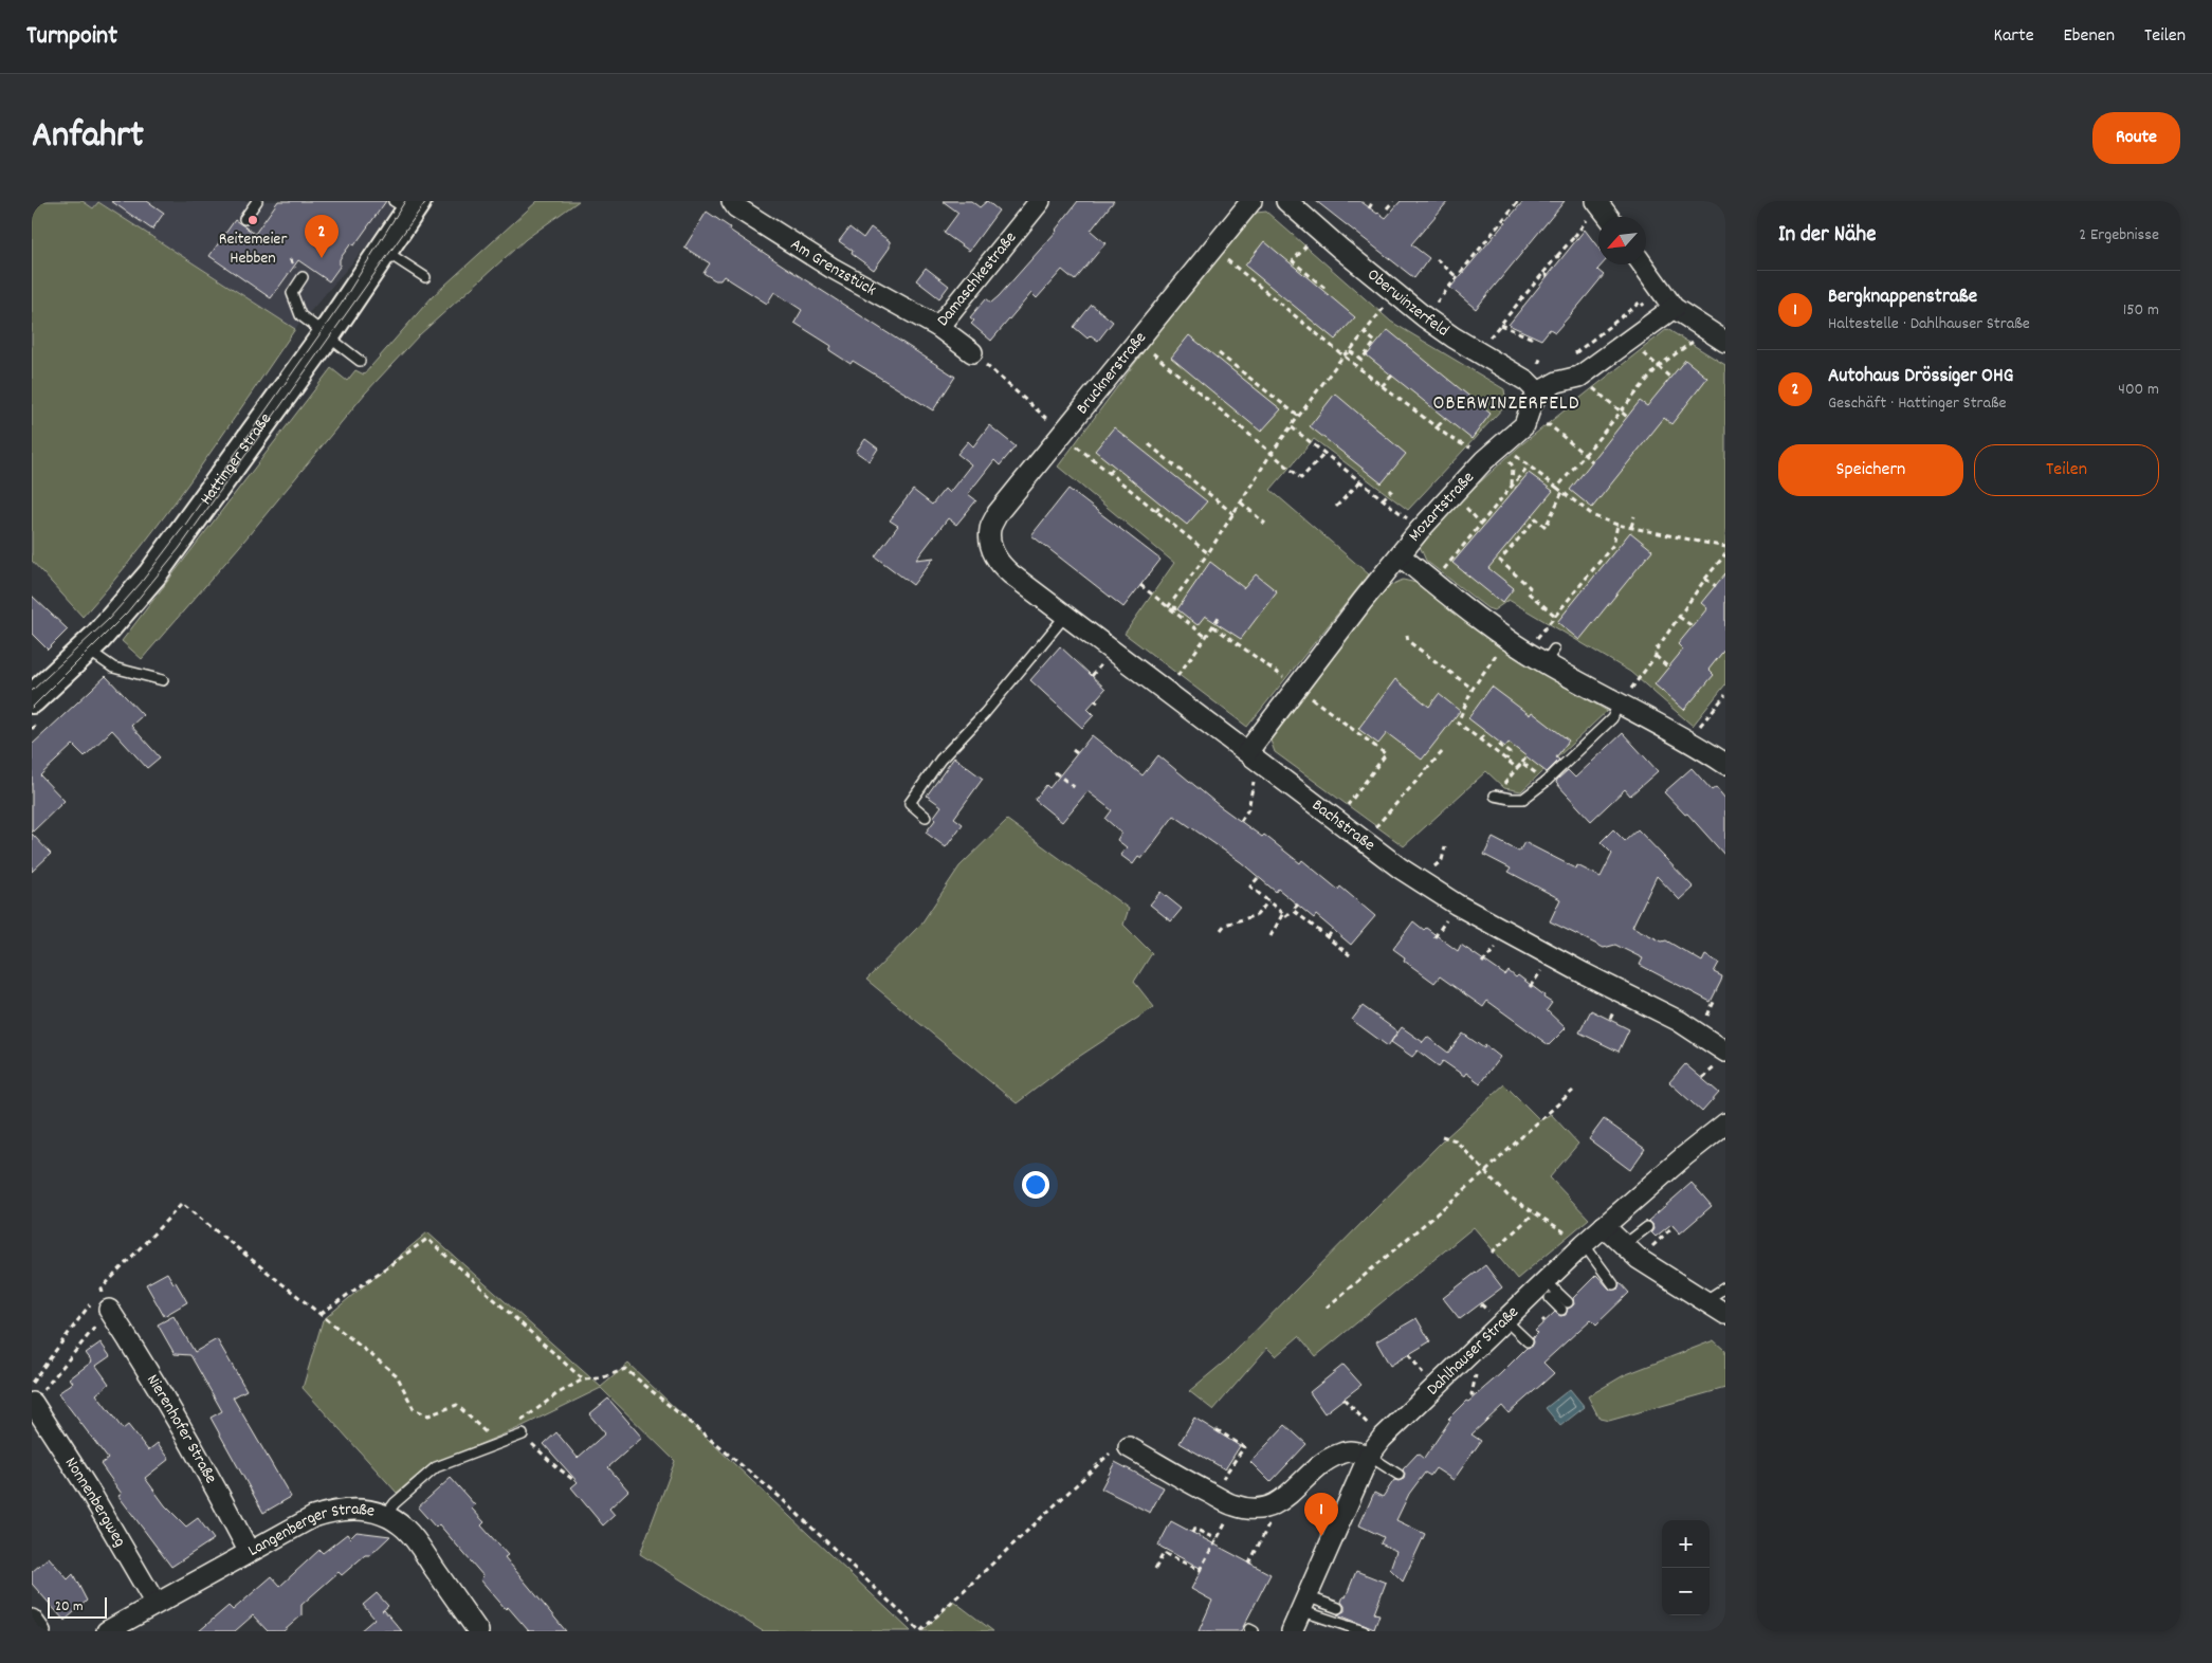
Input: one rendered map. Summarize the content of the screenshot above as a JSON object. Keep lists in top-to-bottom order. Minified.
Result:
{"streets":{"street":["Am Grenzstück","Damaschkestraße","Oberwinzerfeld","Brucknerstraße","Hattinger Straße","Mozartstraße","Bachstraße","Dahlhauser Straße","Nierenhofer Straße","Nonnenbergweg","Langenberger Straße"]},"crossings":[["Am Grenzstück","Damaschkestraße"],["Oberwinzerfeld","Mozartstraße"],["Brucknerstraße","Bachstraße"],["Mozartstraße","Bachstraße"],["Nierenhofer Straße","Langenberger Straße"],["Nonnenbergweg","Langenberger Straße"]],"districts":["OBERWINZERFELD"],"places":["Reitemeier Hebben"],"scale_bar":"20 m","north":"bottom left","page":{"header":"Turnpoint","nav":["Karte","Ebenen","Teilen"],"title":"Anfahrt","buttons":["Route",["Speichern","Teilen"]],"heading":["In der Nähe","2 Ergebnisse"],"pins":["2","1"],"list":[{"mark":"1","name":"Bergknappenstraße","note":"Haltestelle · Dahlhauser Straße","value":"150 m"},{"mark":"2","name":"Autohaus Drössiger OHG","note":"Geschäft · Hattinger Straße","value":"400 m"}],"map_buttons":["+","−"],"scale":"20 m"}}
